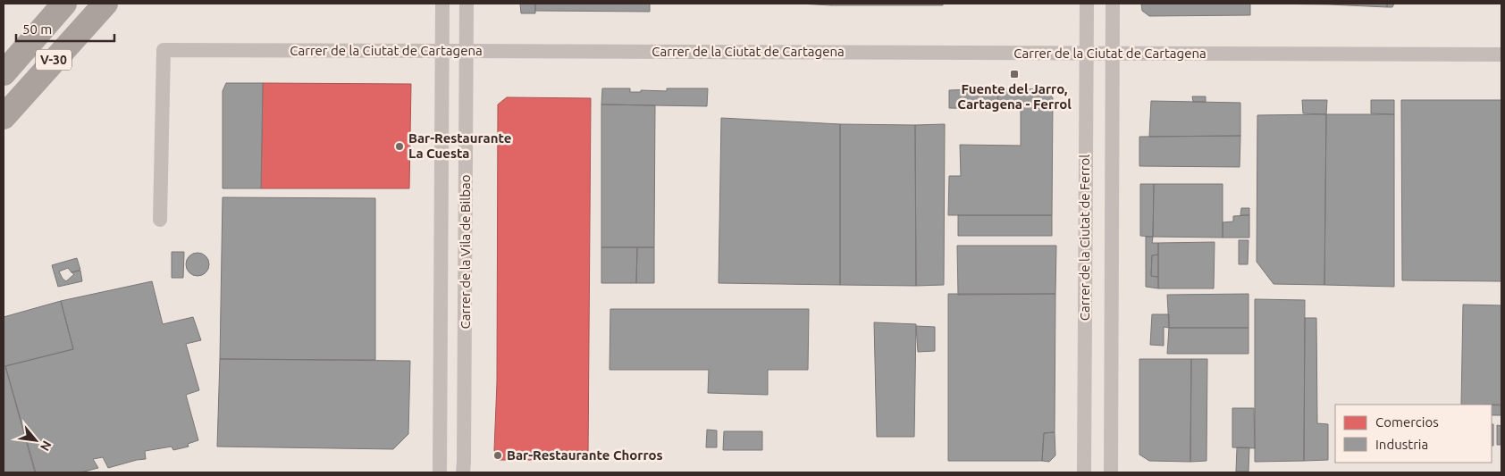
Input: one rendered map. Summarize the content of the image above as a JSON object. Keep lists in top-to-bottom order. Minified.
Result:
{"streets":{"highway":["V-30"],"street":["Carrer de la Ciutat de Cartagena","Carrer de la Ciutat de Ferrol","Carrer de la Vila de Bilbao"]},"crossings":[["Carrer de la Ciutat de Cartagena","Carrer de la Ciutat de Ferrol"],["Carrer de la Ciutat de Cartagena","Carrer de la Vila de Bilbao"]],"places":{"transit":["Fuente del Jarro, Cartagena - Ferrol"],"other":["Bar-Restaurante La Cuesta","Bar-Restaurante Chorros"]},"legend":["Comercios","Industria"],"scale_bar":"50 m","north":"bottom right"}
